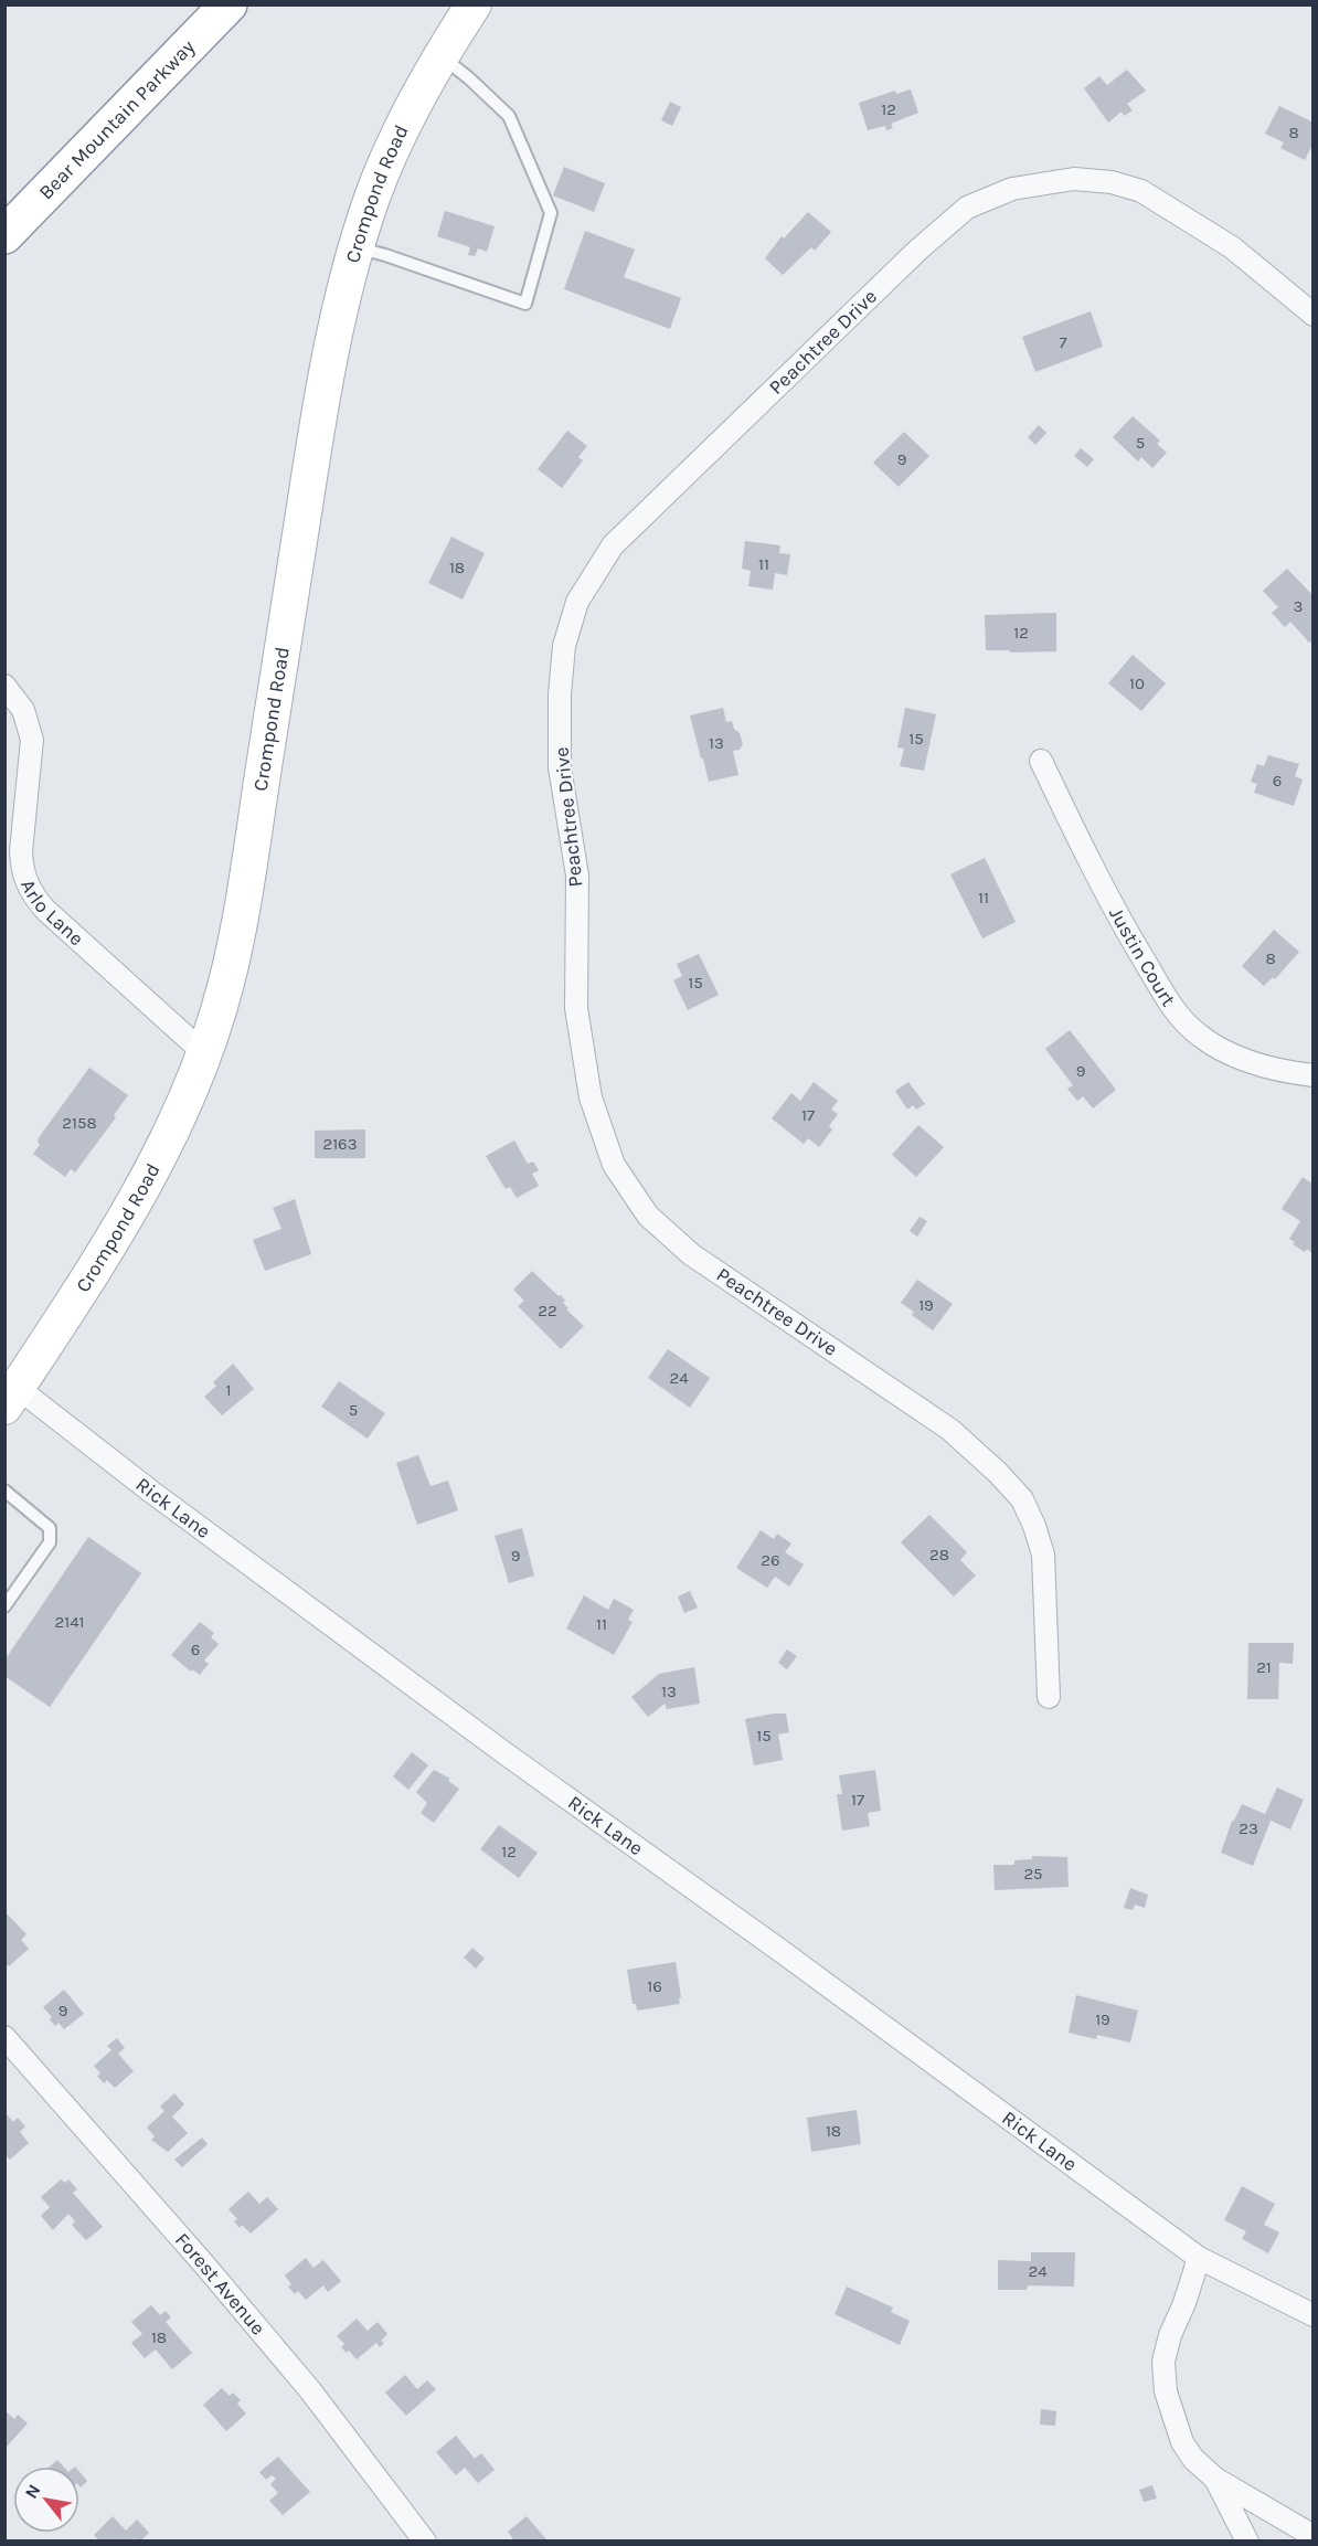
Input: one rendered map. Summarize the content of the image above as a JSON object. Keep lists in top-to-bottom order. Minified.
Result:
{"streets":{"highway":["Bear Mountain Parkway"],"main road":["Crompond Road"],"street":["Peachtree Drive","Arlo Lane","Justin Court","Rick Lane","Forest Avenue"]},"crossings":[["Crompond Road","Arlo Lane"],["Crompond Road","Rick Lane"]],"house_numbers":["12","8","7","5","9","11","18","3","12","10","15","13","6","11","8","15","9","17","2158","2163","19","22","24","1","5","28","9","26","2141","11","6","21","13","15","17","23","12","25","16","9","19","18","24","18"],"north":"top left"}
